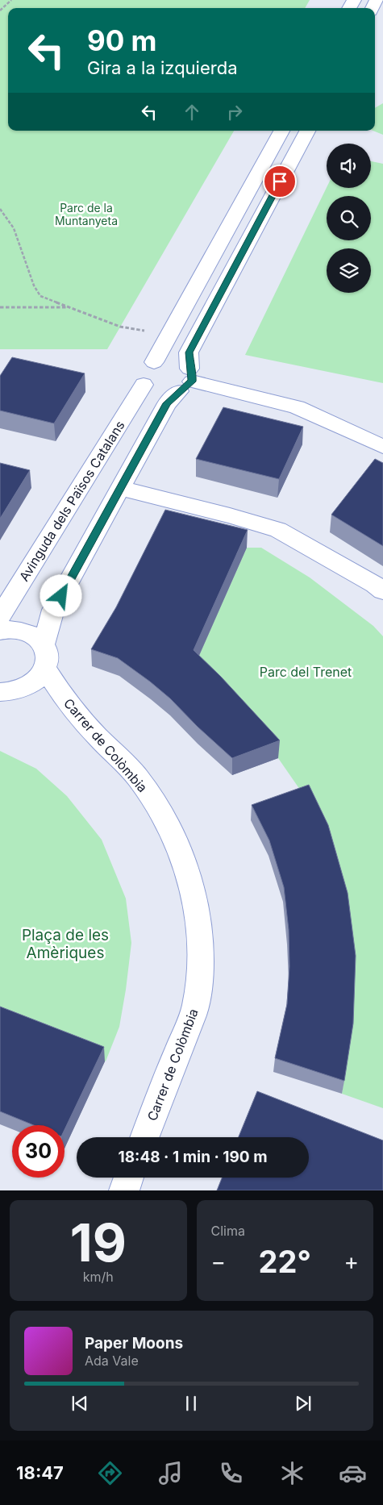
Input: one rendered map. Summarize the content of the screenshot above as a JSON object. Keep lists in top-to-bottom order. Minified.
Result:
{"streets":{"street":["Avinguda dels Països Catalans","Carrer de Colòmbia"]},"parks":["Parc de la Muntanyeta","Parc del Trenet","Plaça de les Amèriques"],"page":{"turn":["90 m","Gira a la izquierda"],"limit":"30","trip":"18:48 · 1 min · 190 m","tile":[["19","km/h"],"Clima"],"heat":["−","22°","+"],"song":["Paper Moons","Ada Vale"],"tabs":"18:47"}}
